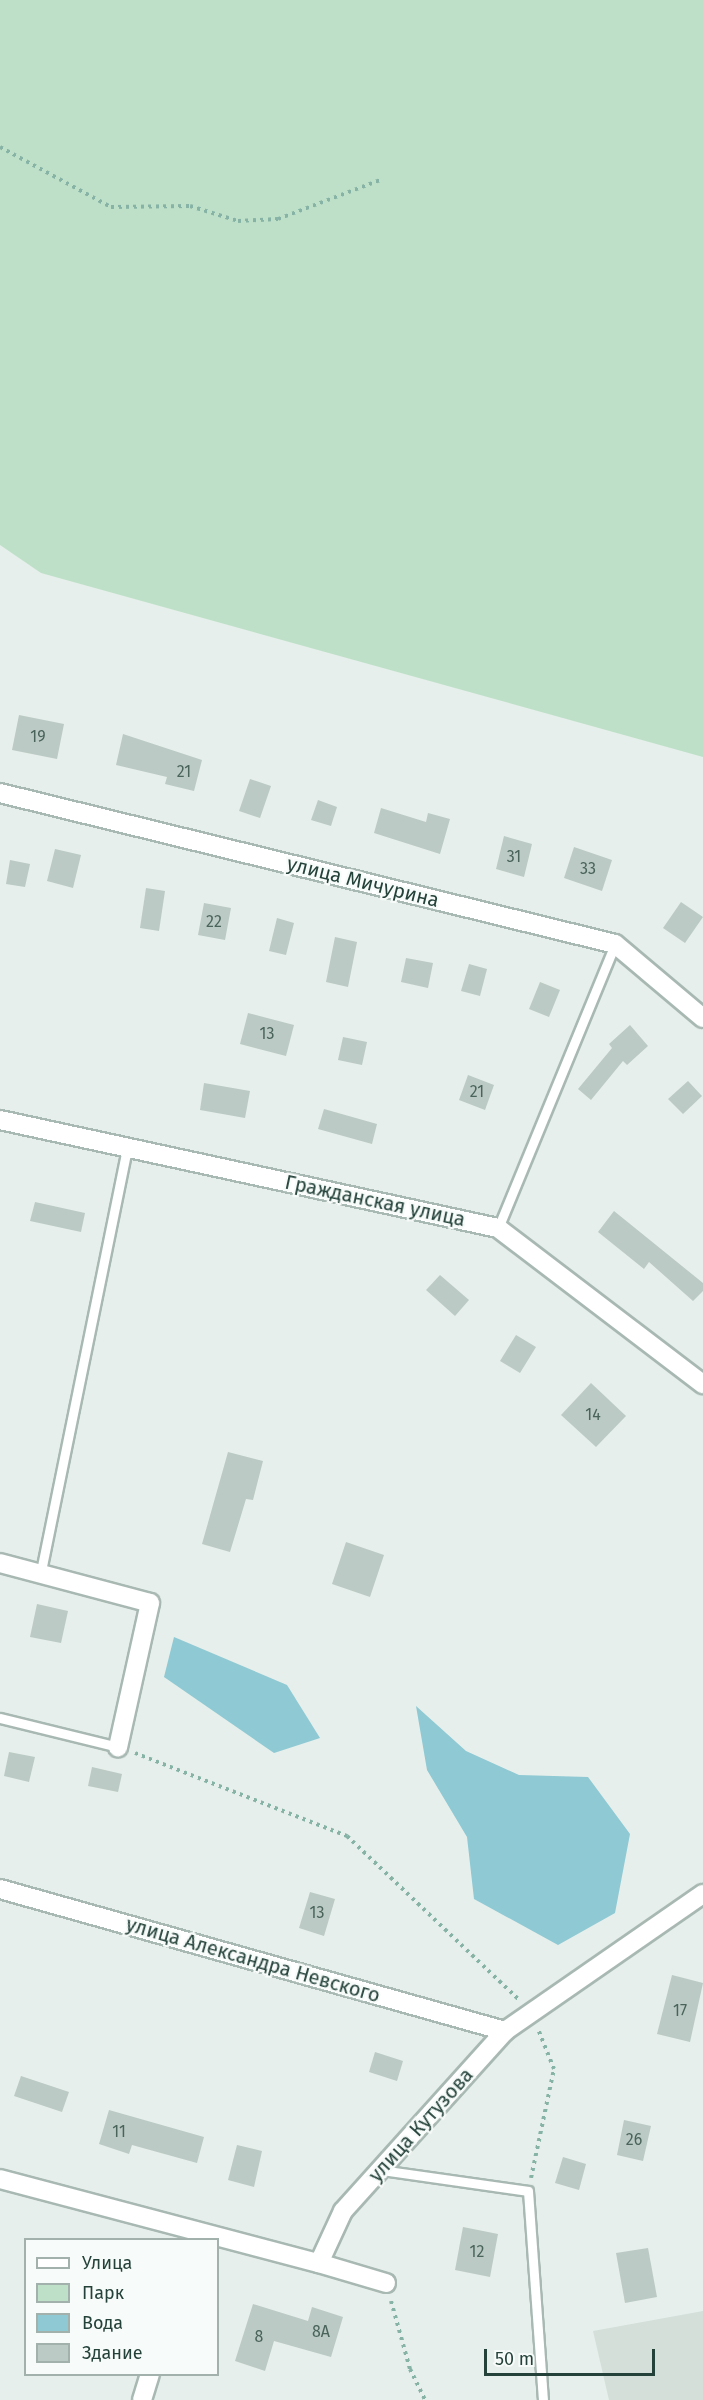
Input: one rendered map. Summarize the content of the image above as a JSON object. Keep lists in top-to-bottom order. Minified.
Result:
{"streets":{"street":["улица Мичурина","Гражданская улица","улица Александра Невского","улица Кутузова"]},"crossings":[["улица Александра Невского","улица Кутузова"]],"house_numbers":["19","21","31","33","22","13","21","14","13","17","11","26","12","8А","8"],"legend":["Улица","Парк","Вода","Здание"],"scale_bar":"50 m"}
